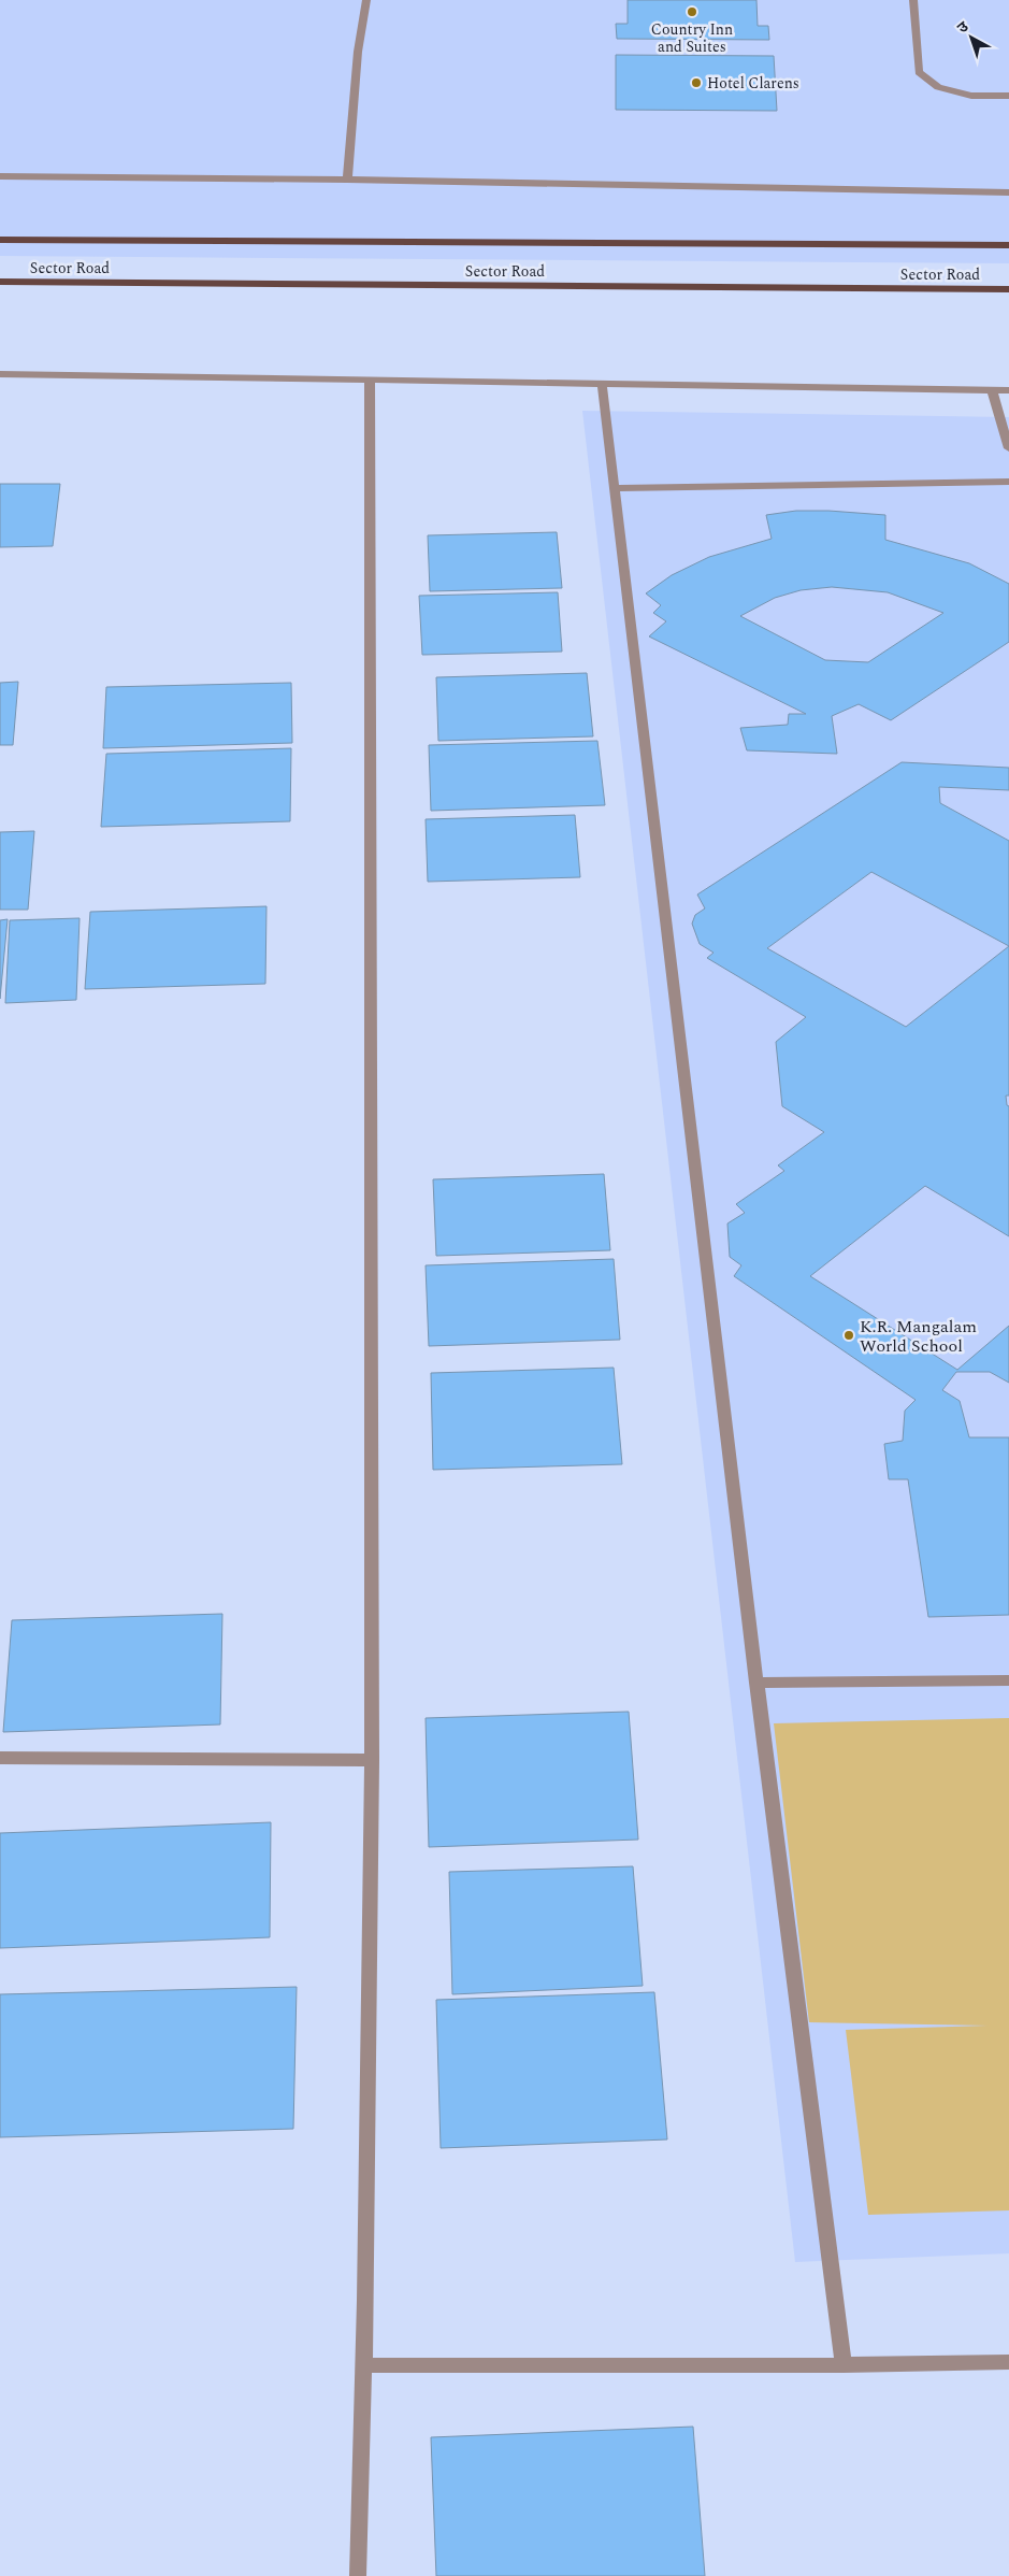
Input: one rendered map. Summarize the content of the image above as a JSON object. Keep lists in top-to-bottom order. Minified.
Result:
{"streets":{"main road":["Sector Road"]},"places":["Country Inn and Suites","Hotel Clarens","K.R. Mangalam World School"],"north":"top left"}
